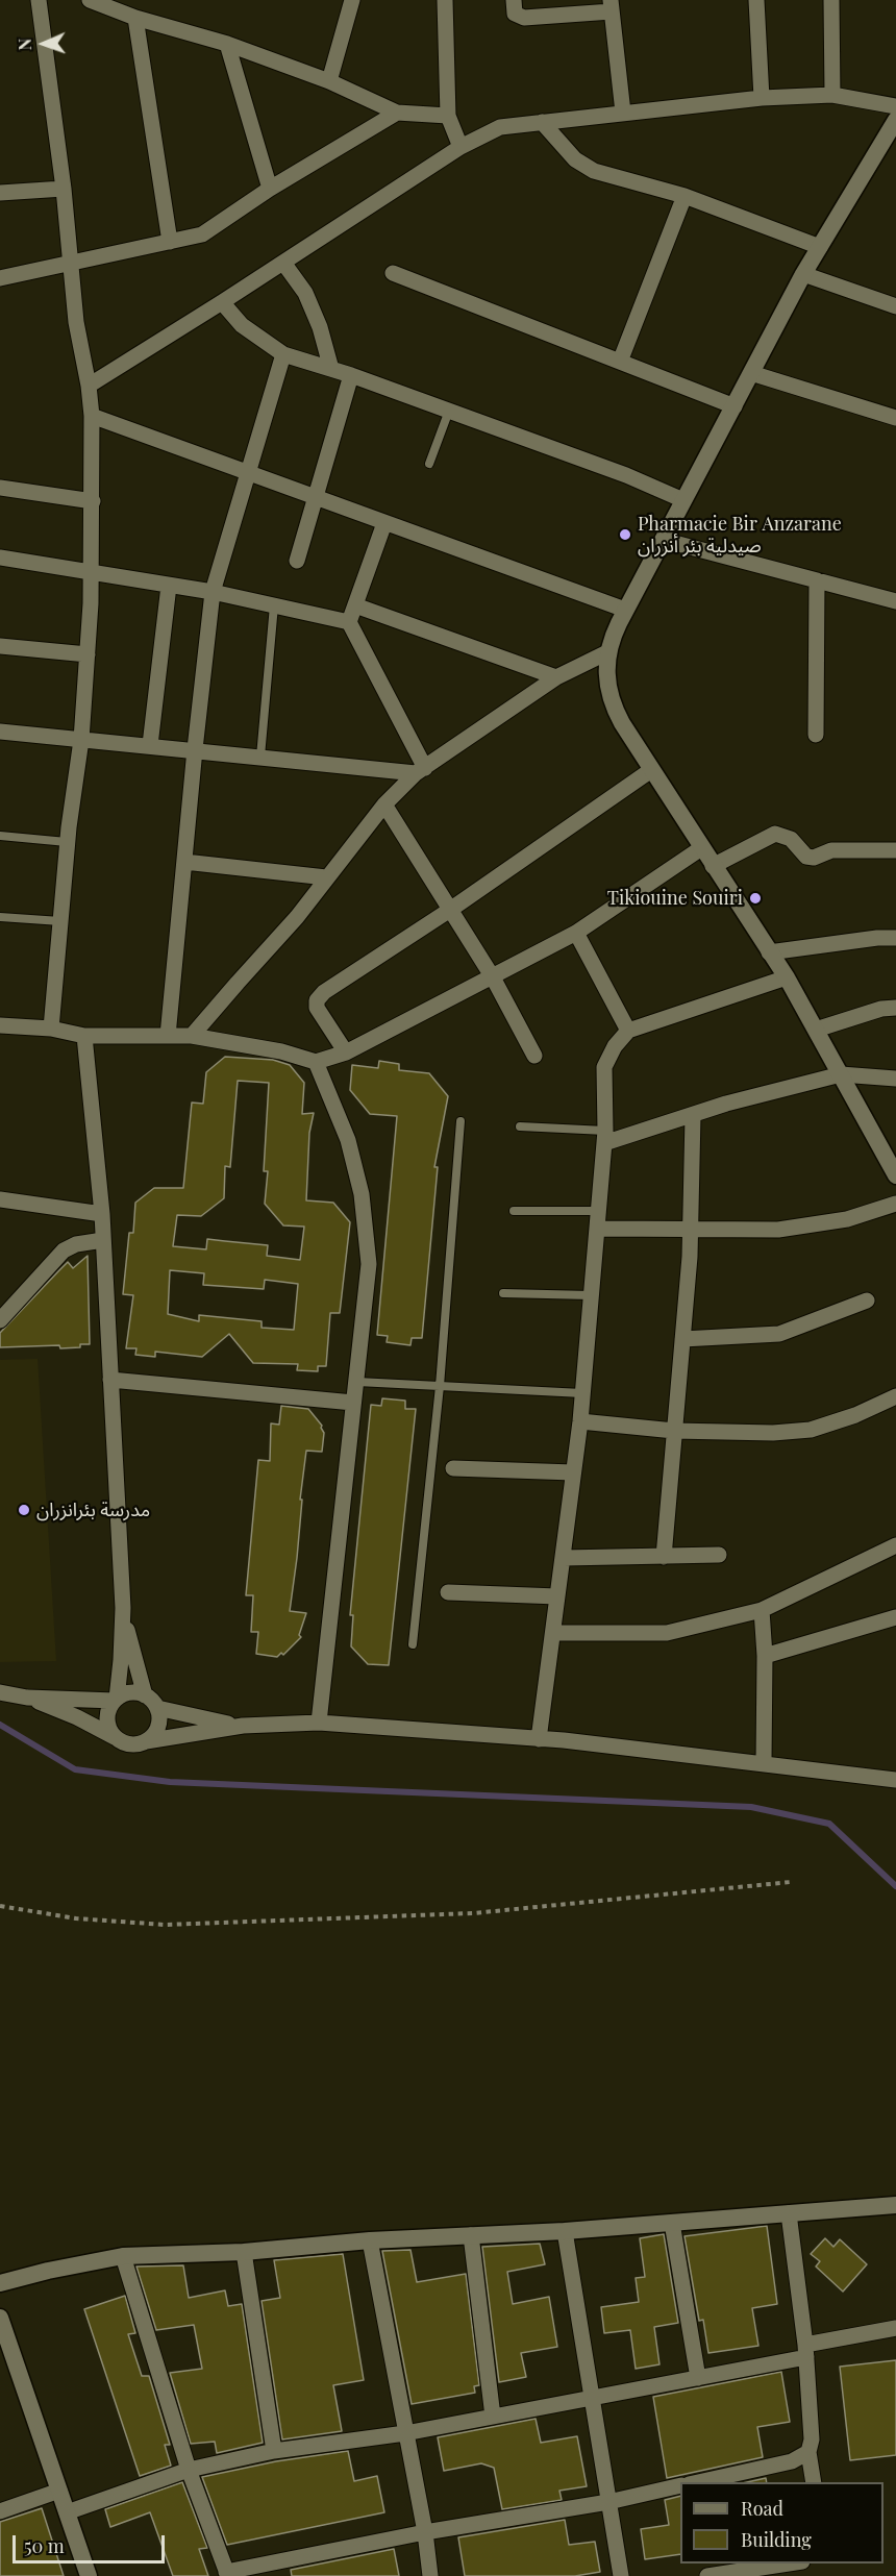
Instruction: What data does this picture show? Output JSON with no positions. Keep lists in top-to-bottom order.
{
  "places": ["Pharmacie Bir Anzarane صيدلية بئر أنزران", "Tikiouine Souiri", "مدرسة بئرانزران"],
  "legend": ["Road", "Building"],
  "scale_bar": "50 m",
  "north": "left"
}
